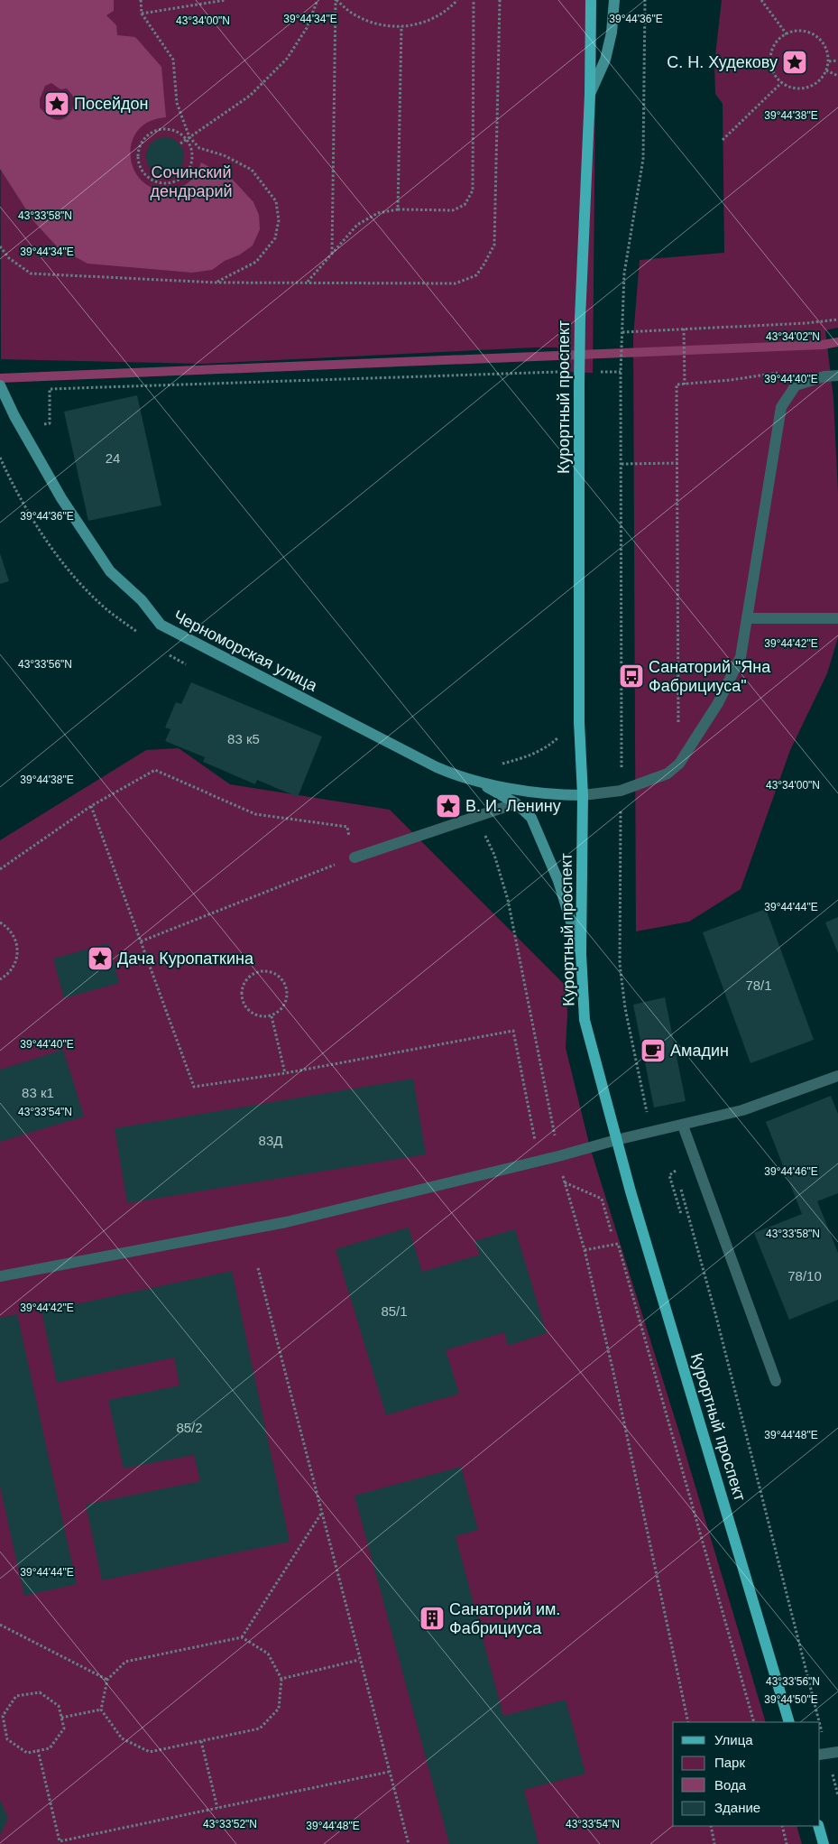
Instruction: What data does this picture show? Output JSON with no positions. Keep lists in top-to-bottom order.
{
  "streets": {
    "main road": ["Курортный проспект", "Черноморская улица"]
  },
  "crossings": [
    ["Курортный проспект", "Черноморская улица"]
  ],
  "parks": ["Сочинский дендрарий"],
  "places": {
    "place": [
      "С. Н. Худекову",
      "Посейдон",
      "В. И. Ленину",
      "Дача Куропаткина"
    ],
    "bus stop": ["Санаторий \"Яна Фабрициуса\""],
    "cafe": ["Амадин"],
    "building": ["Санаторий им. Фабрициуса"]
  },
  "house_numbers": [
    "24",
    "83 к5",
    "78/1",
    "83 к1",
    "83Д",
    "78/10",
    "85/1",
    "85/2"
  ],
  "legend": [
    "Улица",
    "Парк",
    "Вода",
    "Здание"
  ],
  "coordinates": [
    "39°44'34\"E",
    "39°44'36\"E",
    "43°34'00\"N",
    "39°44'38\"E",
    "43°33'58\"N",
    "43°34'02\"N",
    "39°44'40\"E",
    "39°44'42\"E",
    "43°33'56\"N",
    "39°44'44\"E",
    "43°33'54\"N",
    "39°44'46\"E",
    "39°44'48\"E",
    "39°44'50\"E",
    "43°33'52\"N"
  ]
}
